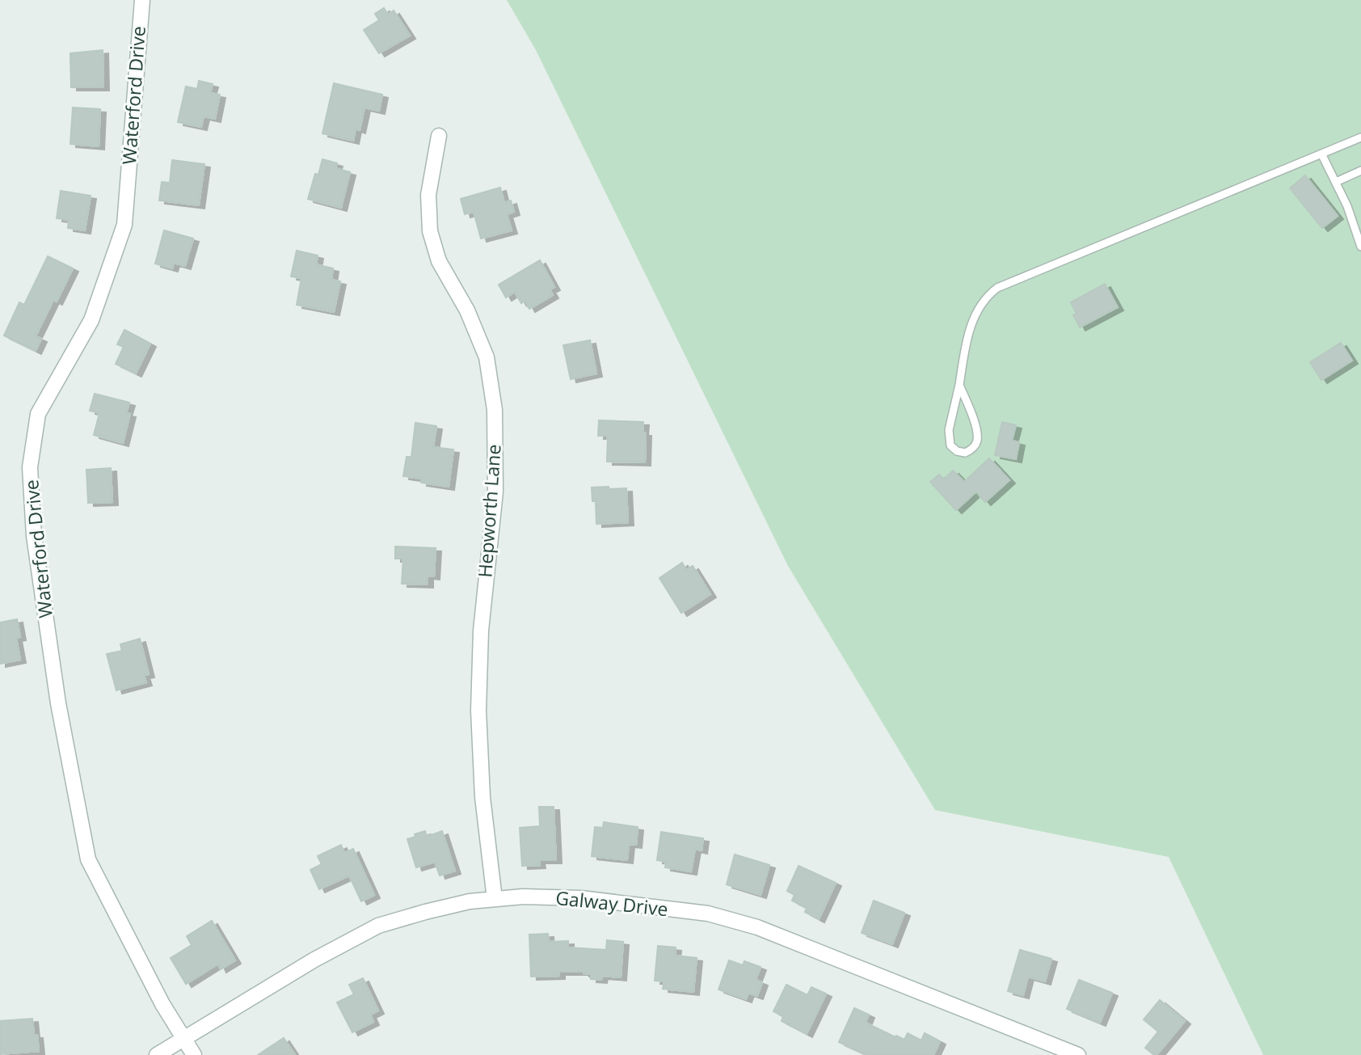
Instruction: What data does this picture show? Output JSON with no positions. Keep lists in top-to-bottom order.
{
  "streets": {
    "street": ["Waterford Drive", "Hepworth Lane", "Galway Drive"]
  },
  "crossings": [
    ["Waterford Drive", "Galway Drive"],
    ["Hepworth Lane", "Galway Drive"]
  ]
}
